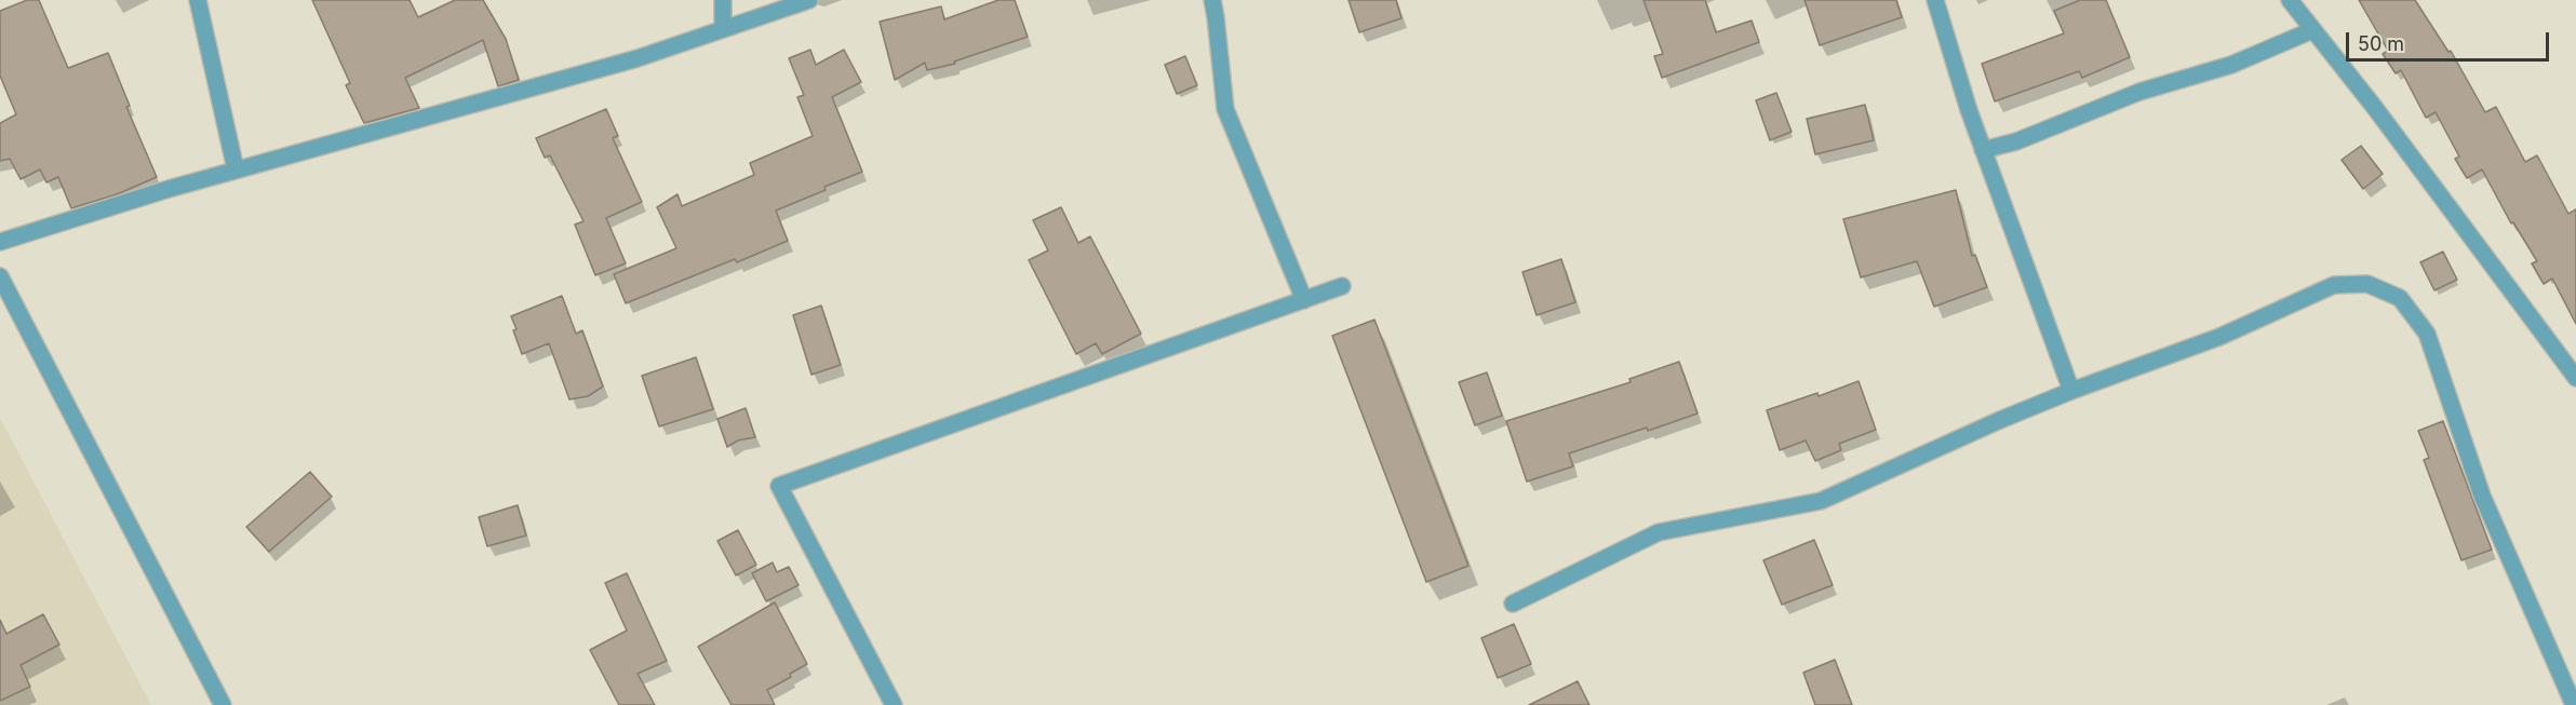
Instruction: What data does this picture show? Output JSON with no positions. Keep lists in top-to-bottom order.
{
  "scale_bar": "50 m"
}
